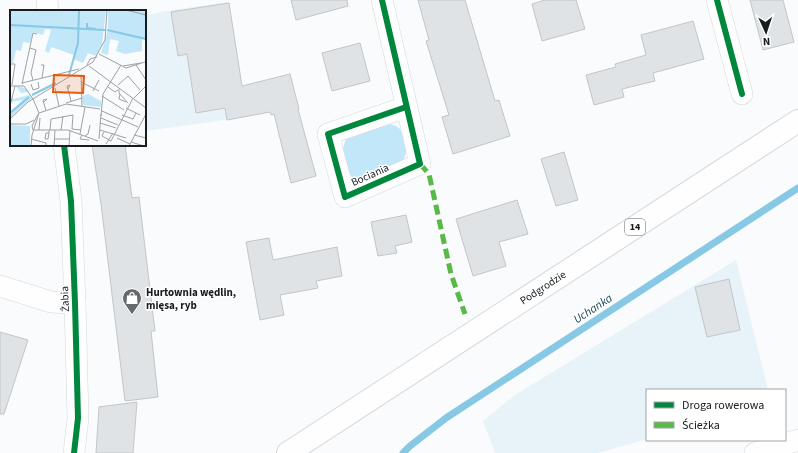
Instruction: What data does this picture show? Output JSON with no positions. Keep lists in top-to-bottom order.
{
  "streets": {
    "main road": ["14", "Podgrodzie"],
    "street": ["Bociania", "Żabia"]
  },
  "water": ["Uchanka"],
  "places": {
    "shop": ["Hurtownia wędlin, mięsa, ryb"]
  },
  "legend": ["Droga rowerowa", "Ścieżka"],
  "north": "bottom"
}
